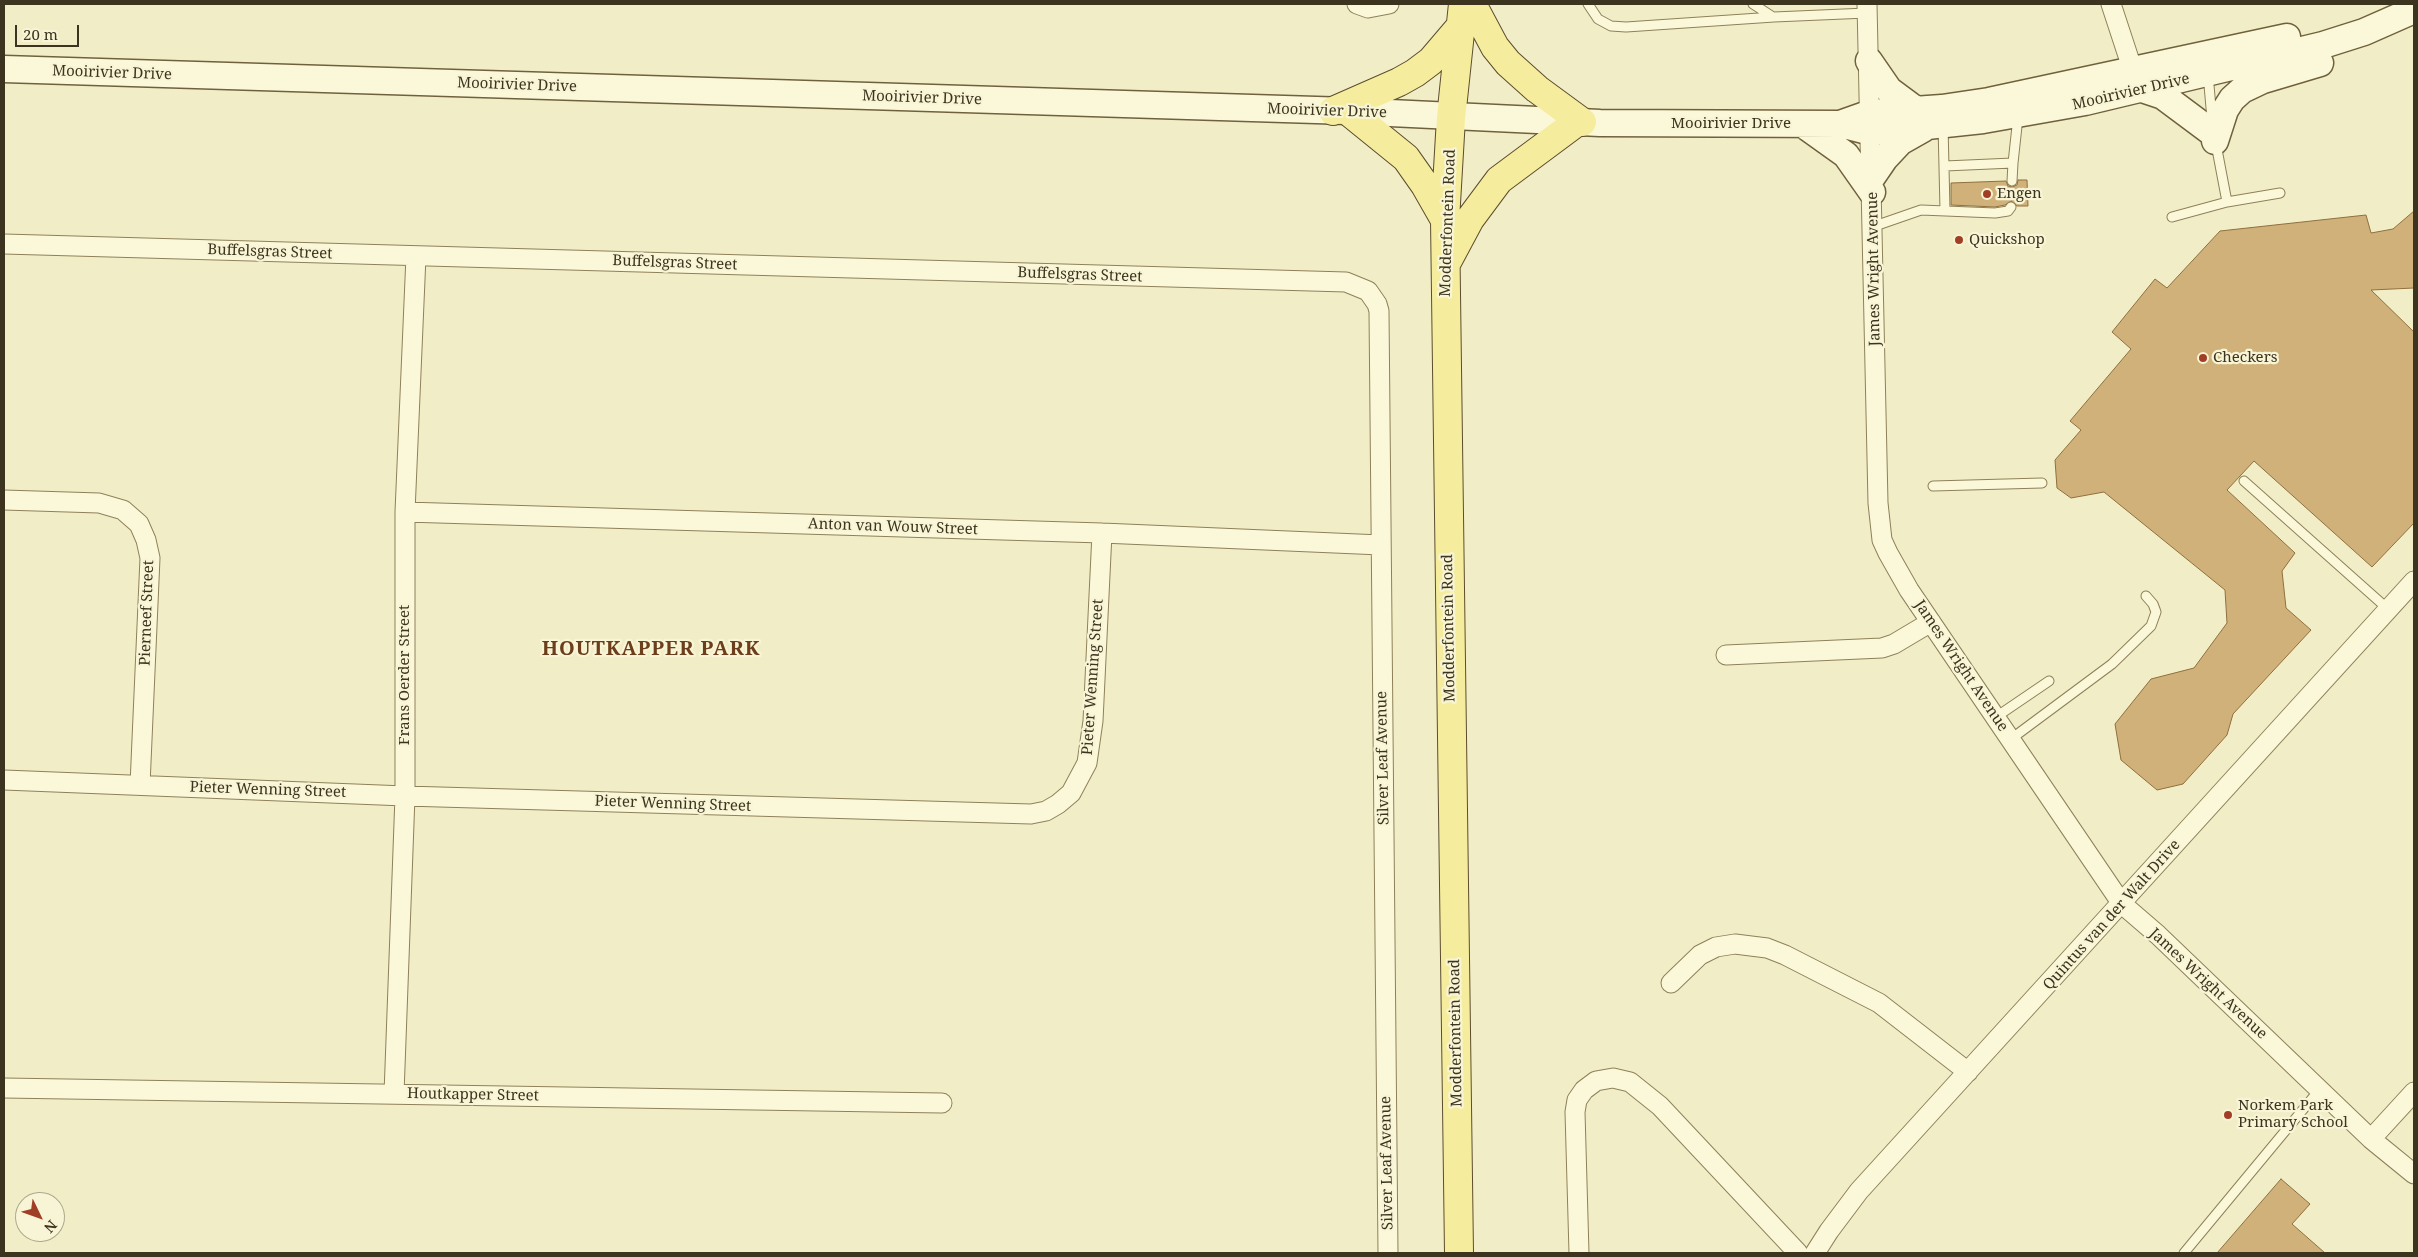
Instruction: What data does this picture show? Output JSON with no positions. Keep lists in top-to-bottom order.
{
  "streets": {
    "main road": ["Modderfontein Road"],
    "street": [
      "Mooirivier Drive",
      "Buffelsgras Street",
      "James Wright Avenue",
      "Anton van Wouw Street",
      "Pierneef Street",
      "Frans Oerder Street",
      "Pieter Wenning Street",
      "Silver Leaf Avenue",
      "Quintus van der Walt Drive",
      "Houtkapper Street"
    ]
  },
  "crossings": [
    ["Mooirivier Drive", "Modderfontein Road"],
    ["Mooirivier Drive", "James Wright Avenue"],
    ["Buffelsgras Street", "Frans Oerder Street"],
    ["Buffelsgras Street", "Silver Leaf Avenue"],
    ["James Wright Avenue", "Quintus van der Walt Drive"],
    ["Anton van Wouw Street", "Frans Oerder Street"],
    ["Anton van Wouw Street", "Pieter Wenning Street"],
    ["Anton van Wouw Street", "Silver Leaf Avenue"],
    ["Pierneef Street", "Pieter Wenning Street"],
    ["Frans Oerder Street", "Pieter Wenning Street"],
    ["Frans Oerder Street", "Houtkapper Street"]
  ],
  "districts": ["HOUTKAPPER PARK"],
  "places": [
    "Engen",
    "Quickshop",
    "Checkers",
    "Norkem Park Primary School"
  ],
  "scale_bar": "20 m",
  "north": "bottom right"
}
